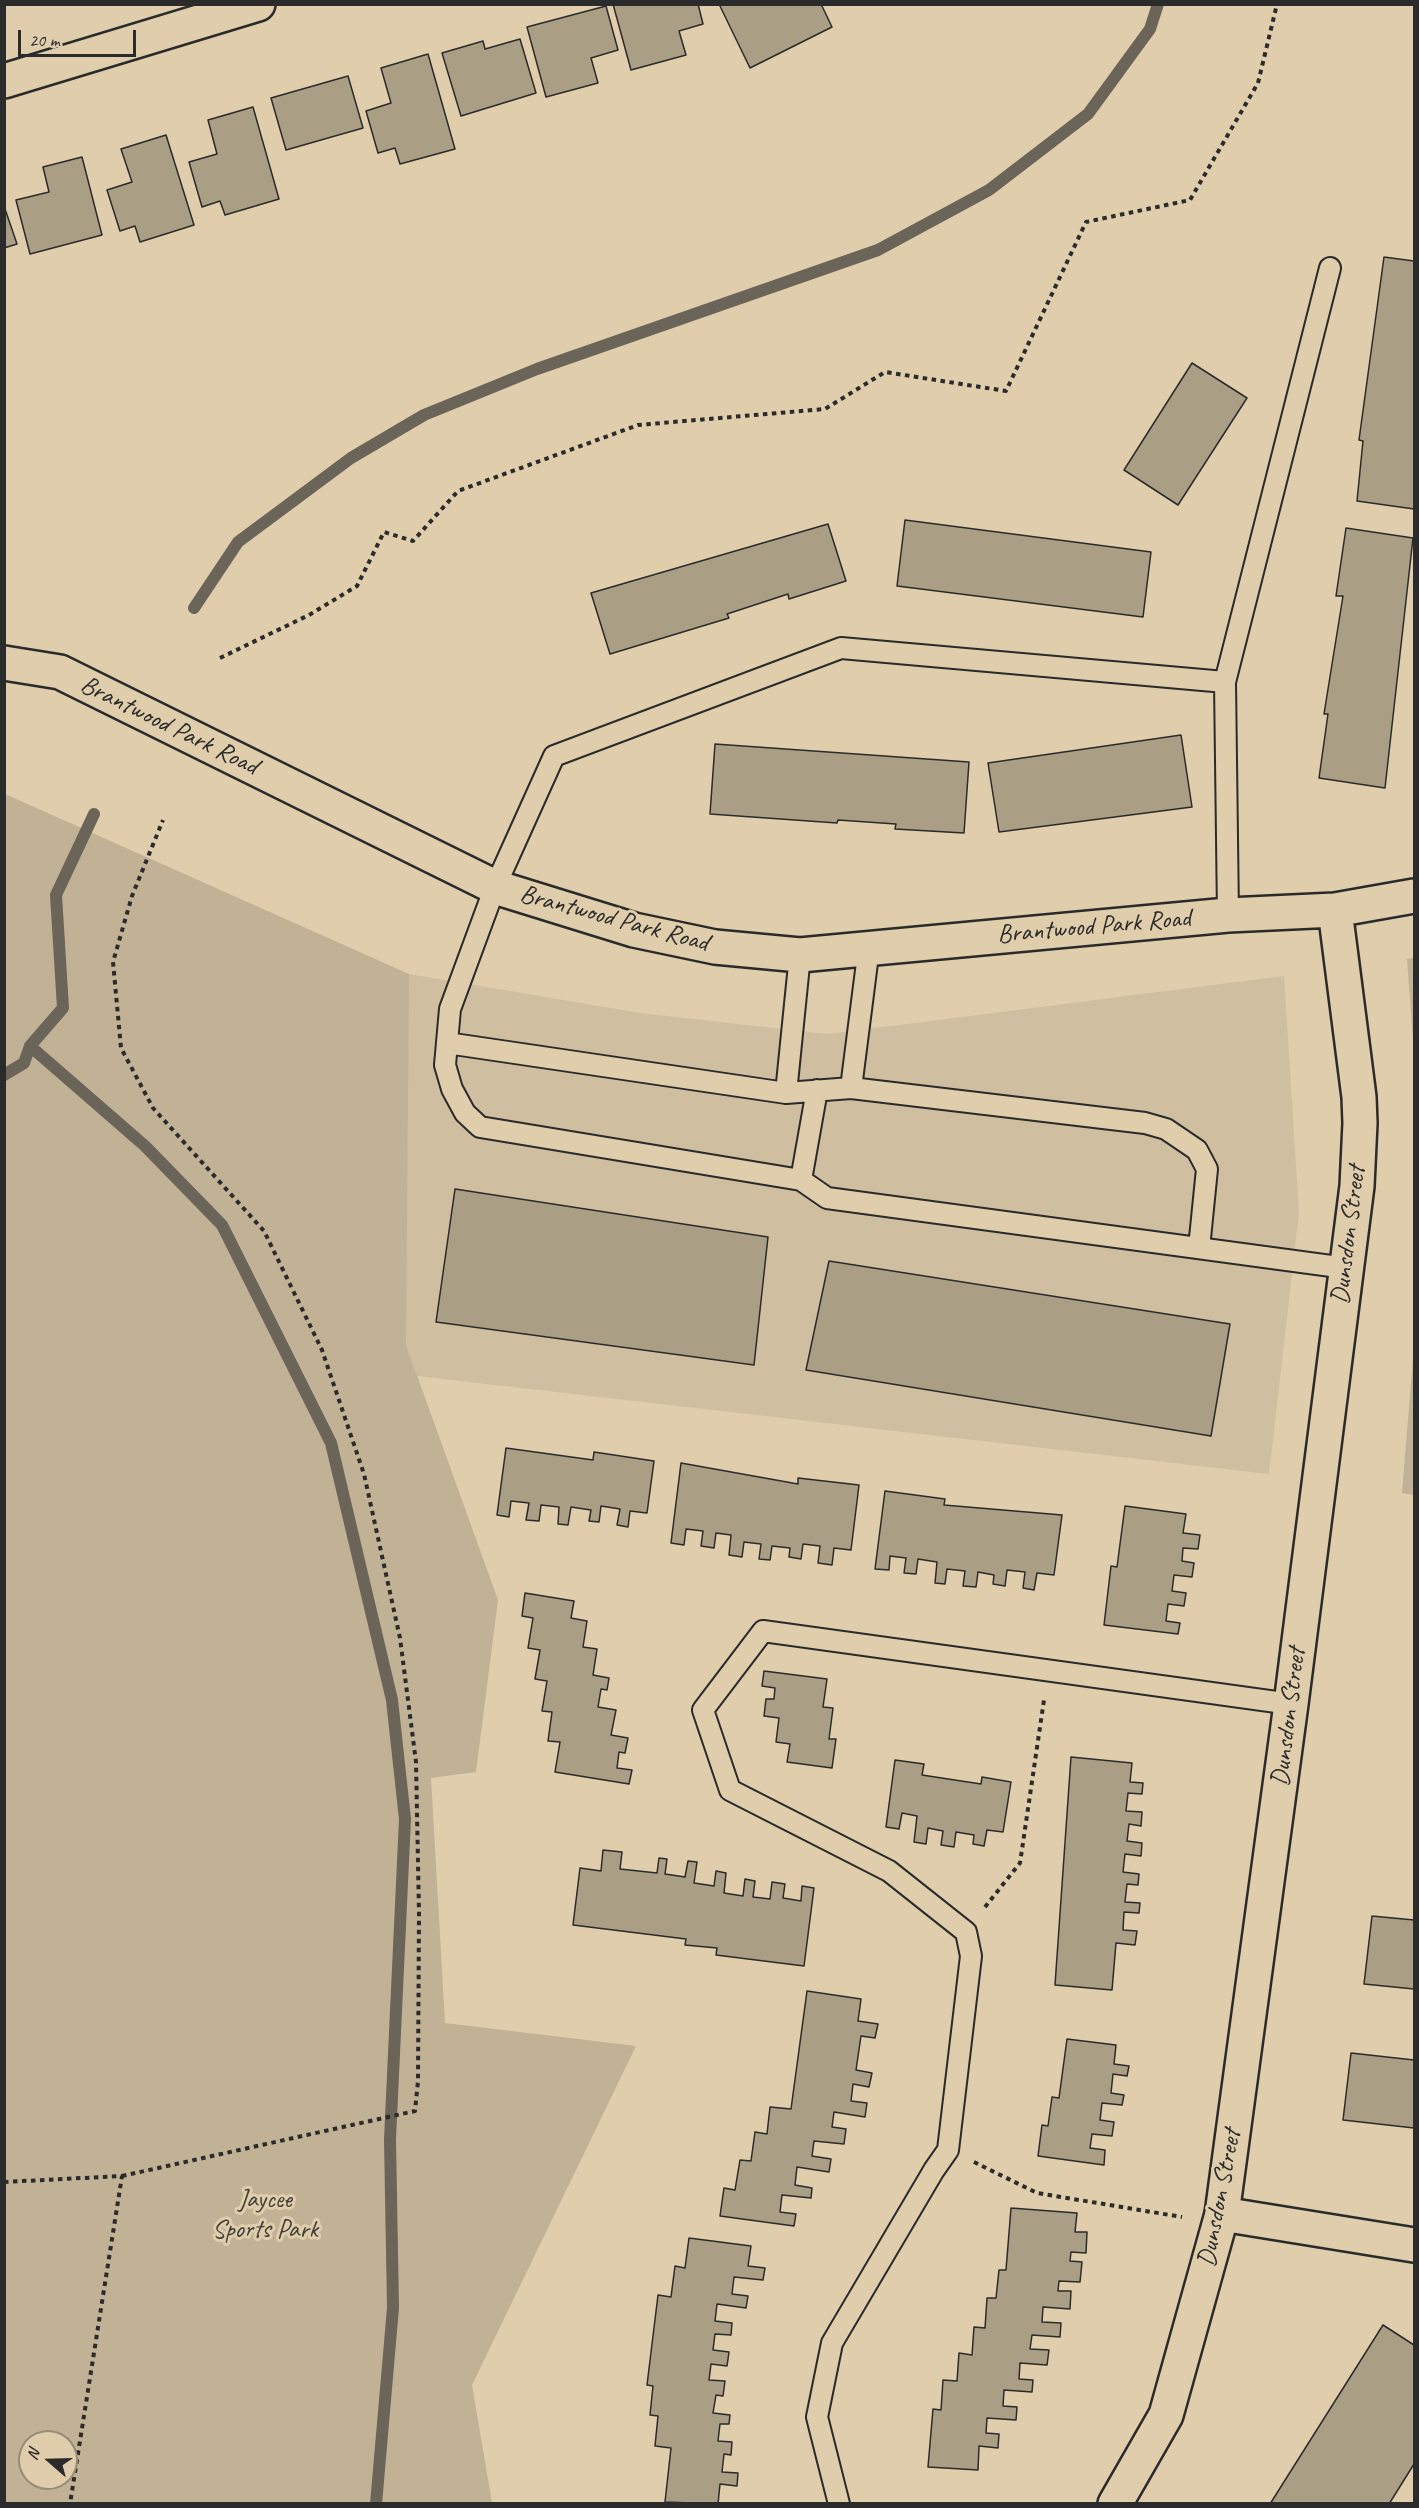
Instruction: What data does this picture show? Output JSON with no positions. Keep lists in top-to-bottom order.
{
  "streets": {
    "street": ["Brantwood Park Road", "Dunsdon Street"]
  },
  "crossings": [
    ["Brantwood Park Road", "Dunsdon Street"]
  ],
  "parks": ["Jaycee Sports Park"],
  "scale_bar": "20 m",
  "north": "left"
}
